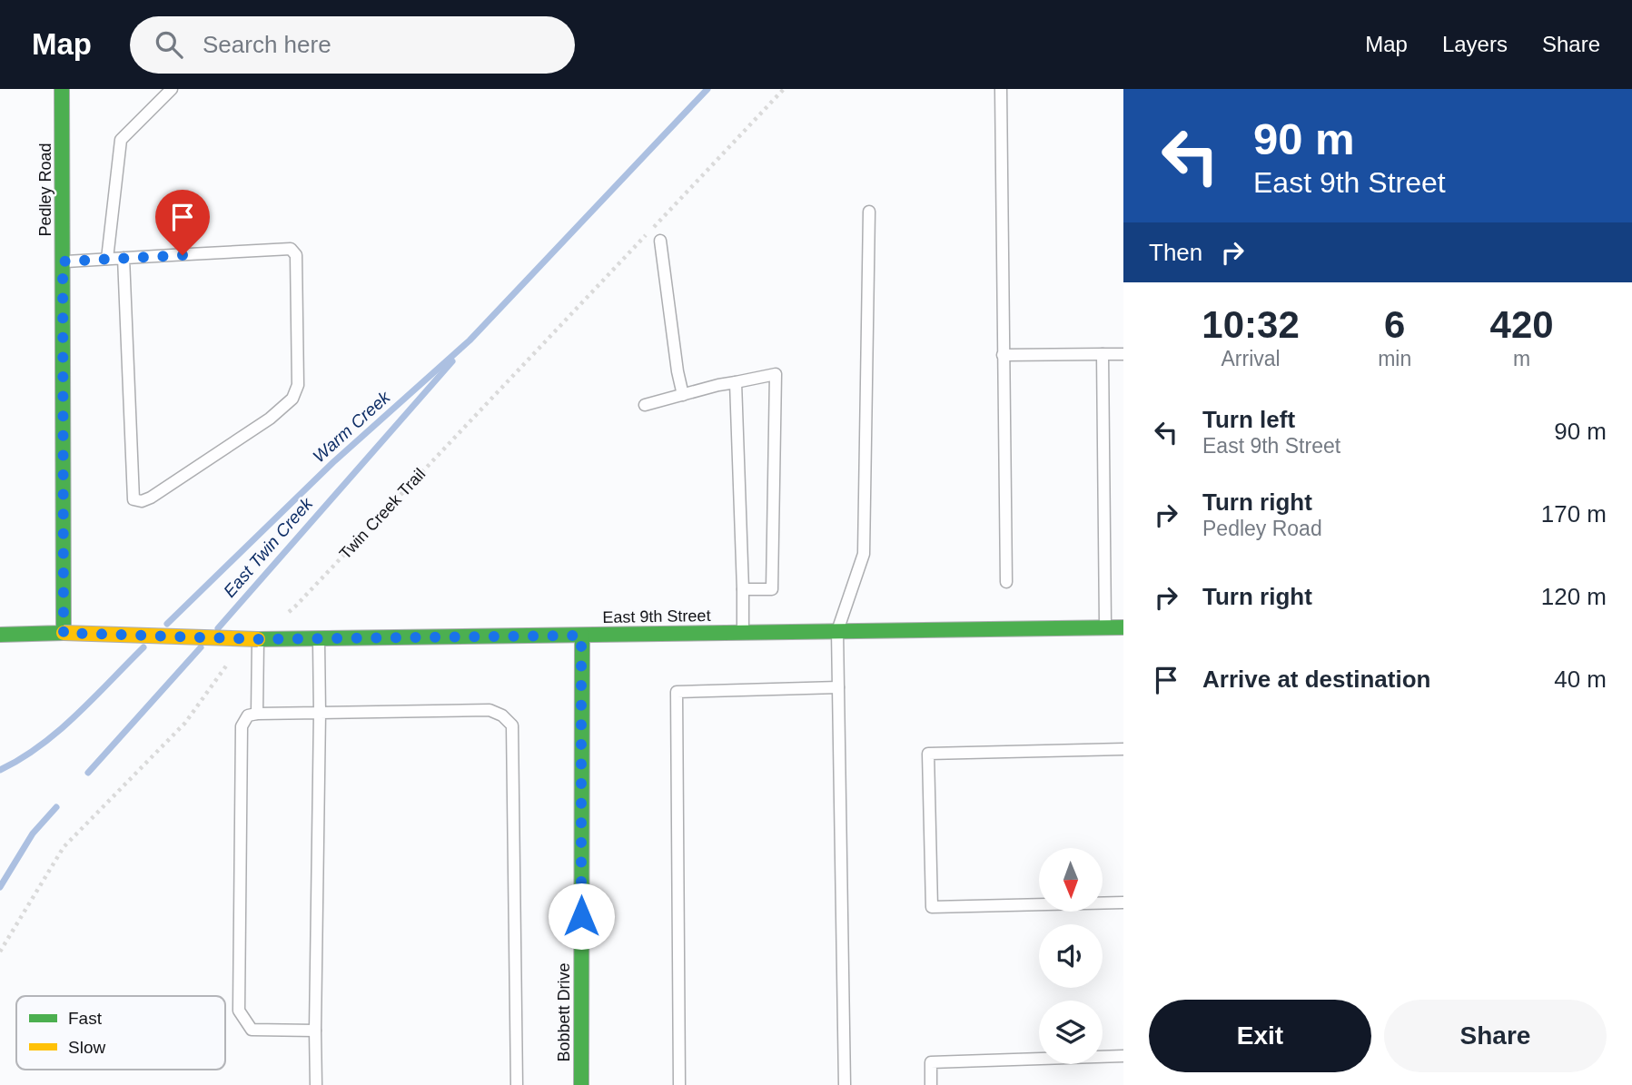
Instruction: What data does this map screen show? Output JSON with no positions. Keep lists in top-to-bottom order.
{
  "streets": {
    "street": ["Pedley Road", "East 9th Street", "Bobbett Drive"],
    "path": ["Twin Creek Trail"]
  },
  "crossings": [
    ["Pedley Road", "East 9th Street"],
    ["East 9th Street", "Bobbett Drive"]
  ],
  "water": ["Warm Creek", "East Twin Creek"],
  "legend": ["Fast", "Slow"],
  "north": "bottom",
  "page": {
    "header": "Map",
    "search": "Search here",
    "nav": ["Map", "Layers", "Share"],
    "turn": ["90 m", "East 9th Street"],
    "then": "Then",
    "eta": [
      "10:32",
      "Arrival",
      "6",
      "min",
      "420",
      "m"
    ],
    "list": [
      {
        "name": "Turn left",
        "note": "East 9th Street",
        "value": "90 m"
      },
      {
        "name": "Turn right",
        "note": "Pedley Road",
        "value": "170 m"
      },
      {
        "name": "Turn right",
        "value": "120 m"
      },
      {
        "name": "Arrive at destination",
        "value": "40 m"
      }
    ],
    "buttons": ["Exit", "Share"]
  }
}
